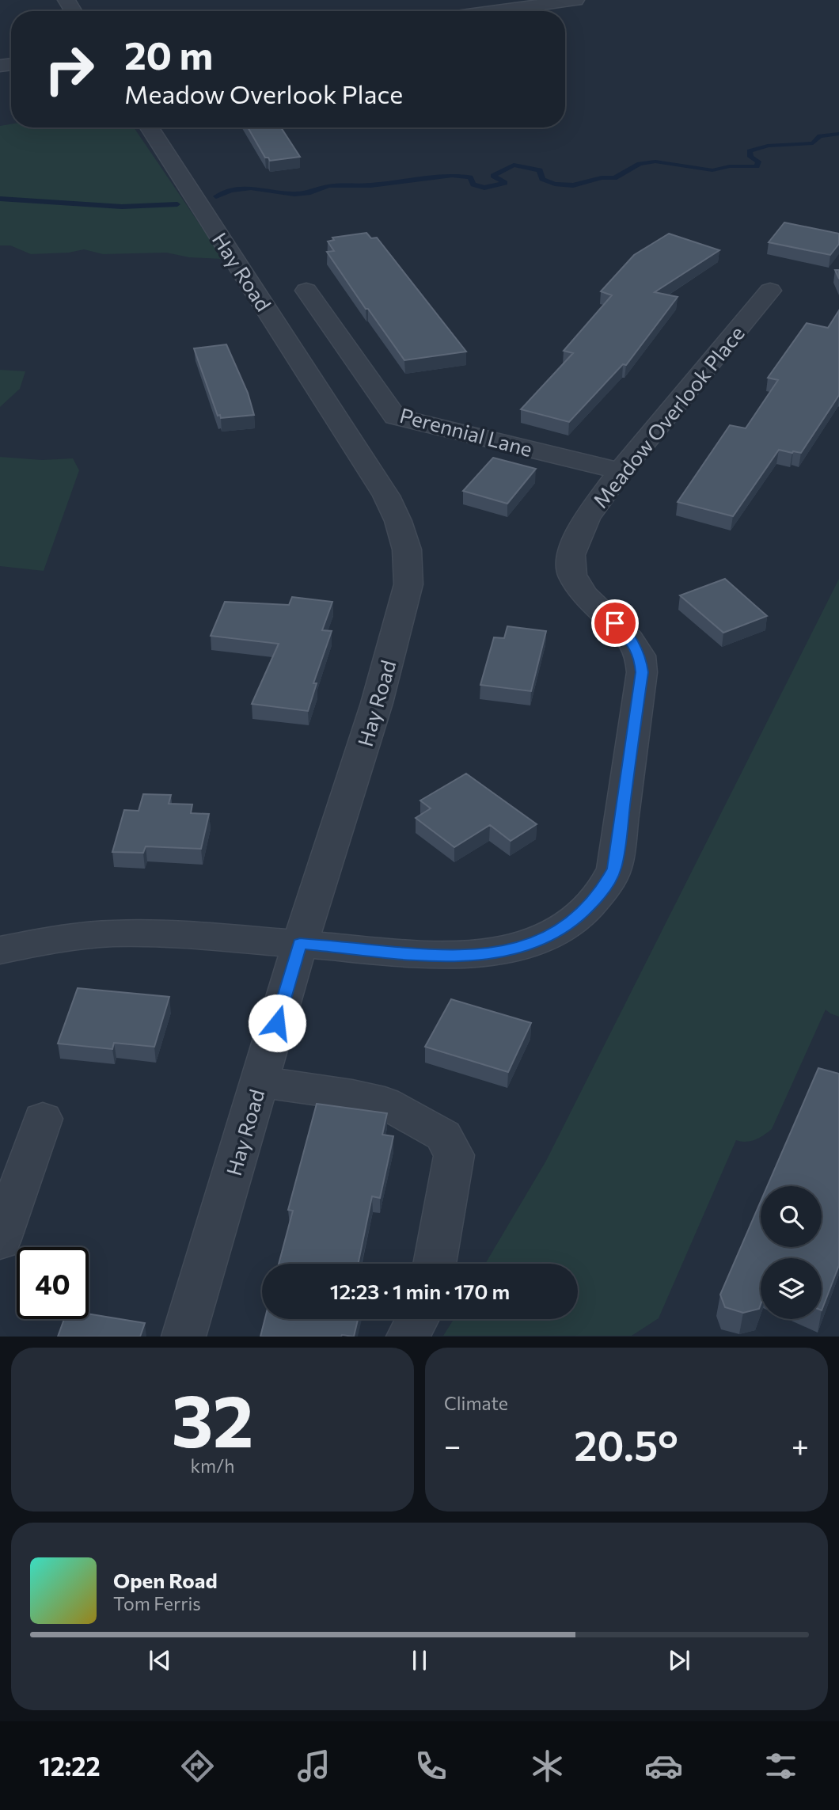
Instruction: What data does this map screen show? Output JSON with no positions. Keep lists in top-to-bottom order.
{
  "streets": {
    "street": ["Hay Road", "Meadow Overlook Place", "Perennial Lane"]
  },
  "crossings": [
    ["Hay Road", "Meadow Overlook Place"],
    ["Meadow Overlook Place", "Perennial Lane"]
  ],
  "page": {
    "turn": ["20 m", "Meadow Overlook Place"],
    "limit": "40",
    "trip": "12:23 · 1 min · 170 m",
    "tile": [
      ["32", "km/h"],
      "Climate"
    ],
    "heat": ["−", "20.5°", "+"],
    "song": ["Open Road", "Tom Ferris"],
    "tabs": "12:22"
  }
}
